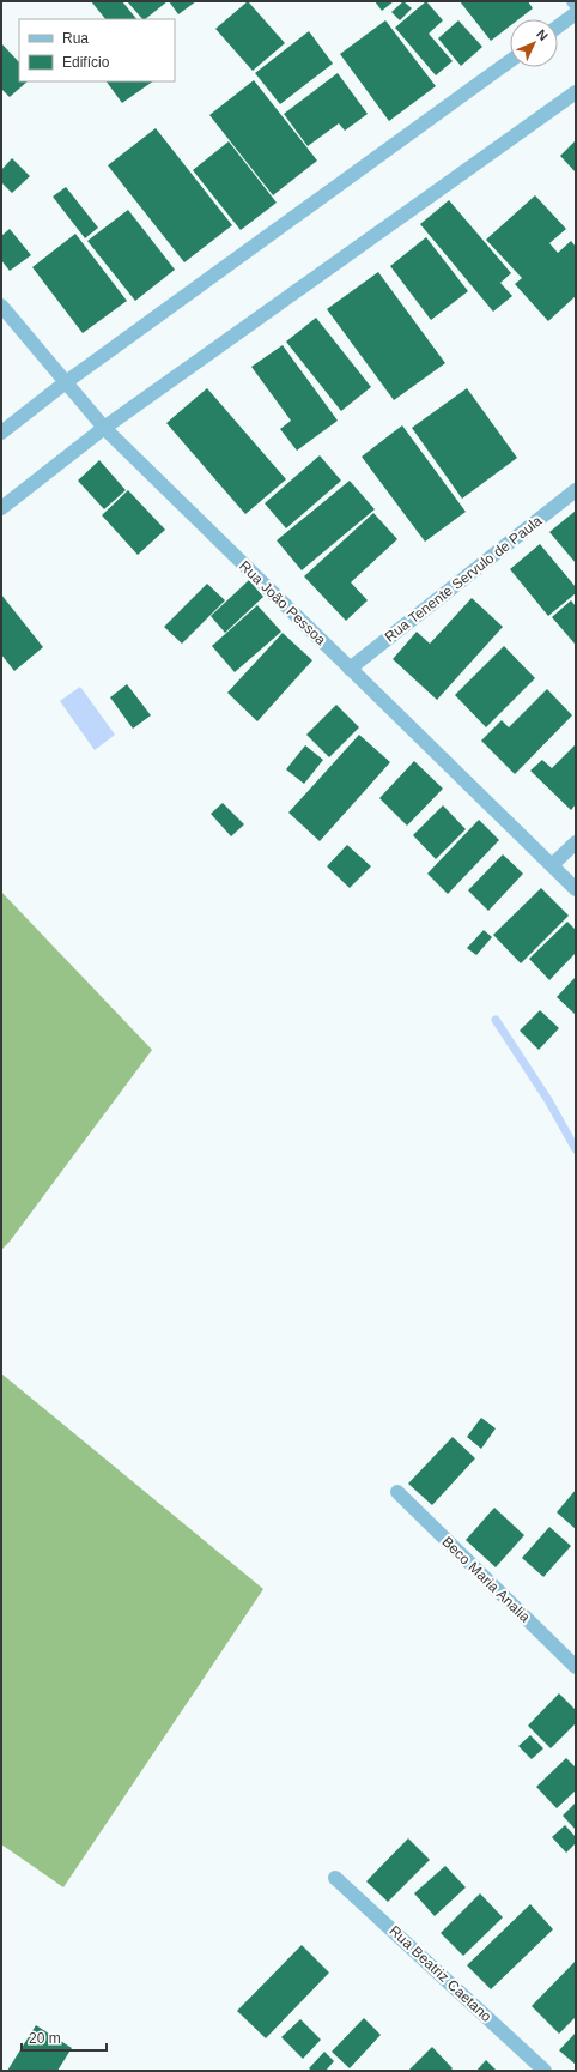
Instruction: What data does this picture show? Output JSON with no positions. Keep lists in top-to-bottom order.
{
  "streets": {
    "street": [
      "Rua Tenente Servulo de Paula",
      "Rua João Pessoa",
      "Beco Maria Analia",
      "Rua Beatriz Caetano"
    ]
  },
  "crossings": [
    ["Rua Tenente Servulo de Paula", "Rua João Pessoa"]
  ],
  "legend": ["Rua", "Edifício"],
  "scale_bar": "20 m",
  "north": "top right"
}
